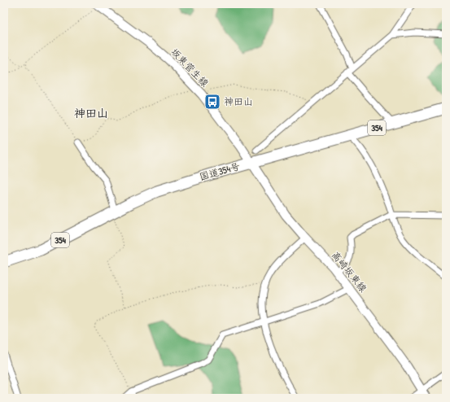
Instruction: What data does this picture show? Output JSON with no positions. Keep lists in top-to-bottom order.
{
  "streets": {
    "highway": ["354", "国道354号"],
    "main road": ["坂東菅生線", "高崎坂東線"]
  },
  "crossings": [
    ["坂東菅生線", "国道354号"],
    ["坂東菅生線", "高崎坂東線"],
    ["国道354号", "高崎坂東線"]
  ],
  "districts": ["神田山"],
  "places": {
    "bus stop": ["神田山"]
  }
}
